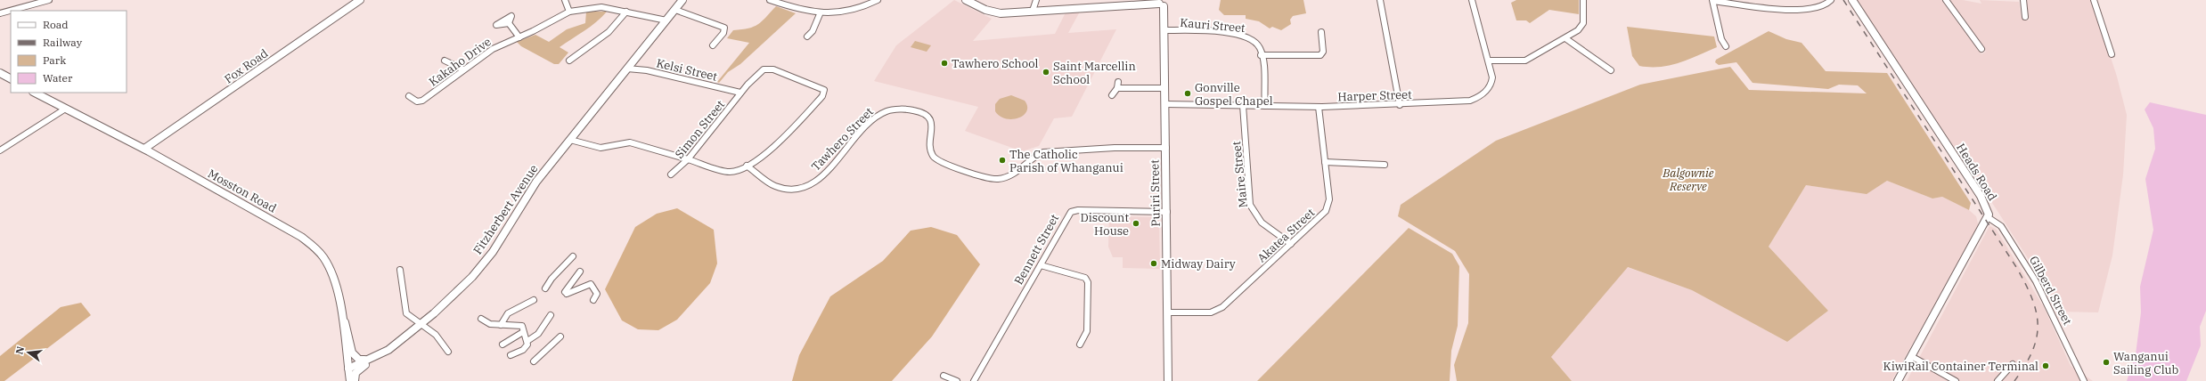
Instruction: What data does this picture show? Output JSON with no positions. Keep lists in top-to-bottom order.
{
  "streets": {
    "street": [
      "Kauri Street",
      "Kakaho Drive",
      "Fox Road",
      "Kelsi Street",
      "Harper Street",
      "Simon Street",
      "Tawhero Street",
      "Heads Road",
      "Maire Street",
      "Mosston Road",
      "Puriri Street",
      "Fitzherbert Avenue",
      "Akatea Street",
      "Bennett Street",
      "Gilberd Street"
    ]
  },
  "crossings": [
    ["Kauri Street", "Harper Street"],
    ["Kauri Street", "Puriri Street"],
    ["Kakaho Drive", "Fitzherbert Avenue"],
    ["Fox Road", "Mosston Road"],
    ["Kelsi Street", "Simon Street"],
    ["Kelsi Street", "Fitzherbert Avenue"],
    ["Harper Street", "Maire Street"],
    ["Harper Street", "Puriri Street"],
    ["Harper Street", "Akatea Street"],
    ["Simon Street", "Tawhero Street"],
    ["Tawhero Street", "Puriri Street"],
    ["Heads Road", "Gilberd Street"],
    ["Maire Street", "Akatea Street"],
    ["Mosston Road", "Fitzherbert Avenue"],
    ["Puriri Street", "Akatea Street"],
    ["Puriri Street", "Bennett Street"]
  ],
  "parks": ["Balgownie Reserve"],
  "places": [
    "Tawhero School",
    "Saint Marcellin School",
    "Gonville Gospel Chapel",
    "The Catholic Parish of Whanganui",
    "Discount House",
    "Midway Dairy",
    "Wanganui Sailing Club",
    "KiwiRail Container Terminal"
  ],
  "legend": [
    "Road",
    "Railway",
    "Park",
    "Water"
  ],
  "north": "left"
}
